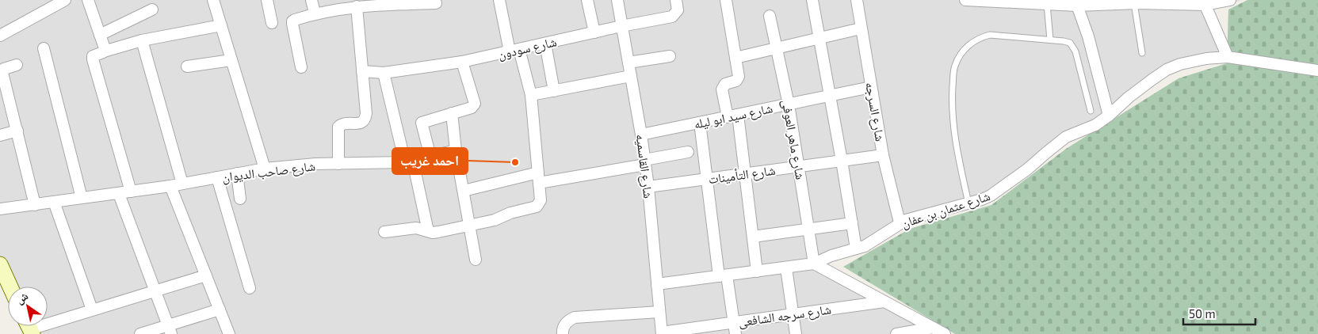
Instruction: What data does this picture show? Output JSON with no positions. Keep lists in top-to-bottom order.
{
  "streets": {
    "street": [
      "شارع سودون",
      "شارع السرجه",
      "شارع سيد ابو ليله",
      "شارع ماهر العوفى",
      "شارع القاسميه",
      "شارع صاحب الديوان",
      "شارع التأمينات",
      "شارع عثمان بن عفان",
      "شارع سرجه الشافعى"
    ]
  },
  "crossings": [
    ["شارع سودون", "شارع القاسميه"],
    ["شارع السرجه", "شارع سيد ابو ليله"],
    ["شارع السرجه", "شارع التأمينات"],
    ["شارع السرجه", "شارع عثمان بن عفان"],
    ["شارع سيد ابو ليله", "شارع ماهر العوفى"],
    ["شارع سيد ابو ليله", "شارع القاسميه"],
    ["شارع ماهر العوفى", "شارع التأمينات"],
    ["شارع ماهر العوفى", "شارع عثمان بن عفان"],
    ["شارع القاسميه", "شارع التأمينات"],
    ["شارع القاسميه", "شارع عثمان بن عفان"],
    ["شارع القاسميه", "شارع سرجه الشافعى"]
  ],
  "places": ["احمد غريب"],
  "scale_bar": "50 m",
  "north": "top left"
}
